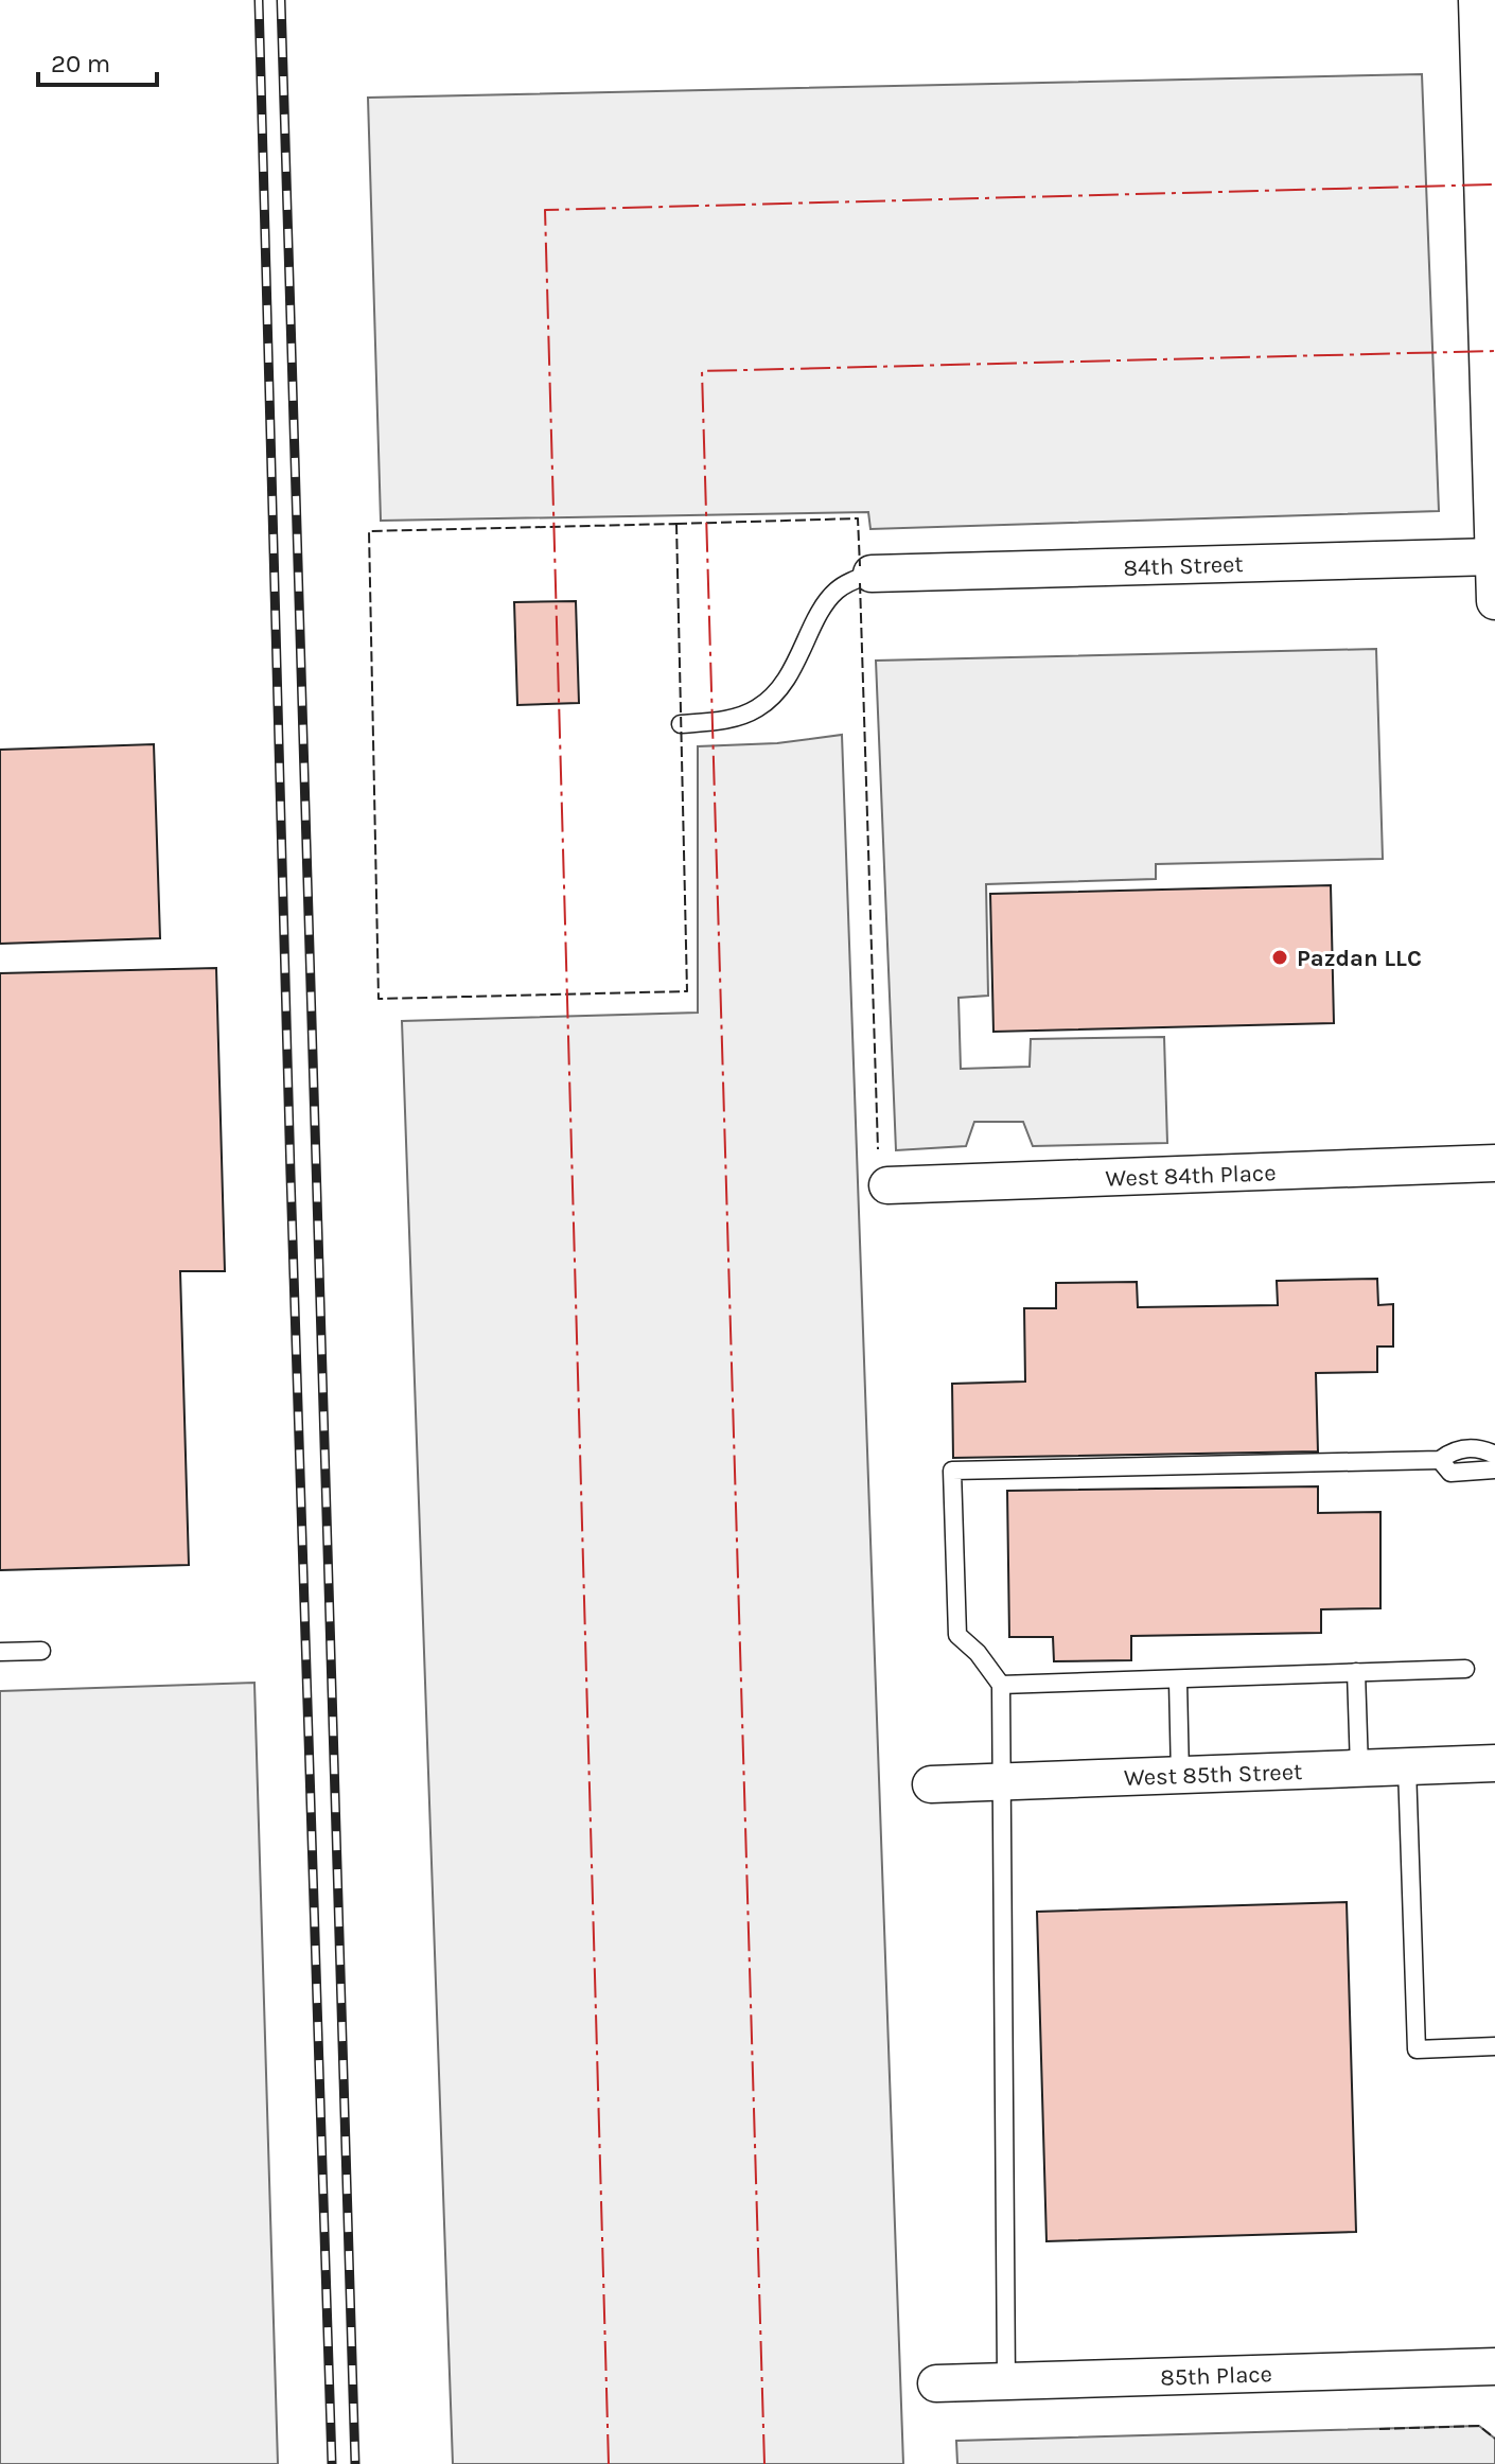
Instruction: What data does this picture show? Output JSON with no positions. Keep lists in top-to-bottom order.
{
  "streets": {
    "street": [
      "84th Street",
      "West 84th Place",
      "West 85th Street",
      "85th Place"
    ]
  },
  "places": ["Pazdan LLC"],
  "scale_bar": "20 m"
}
